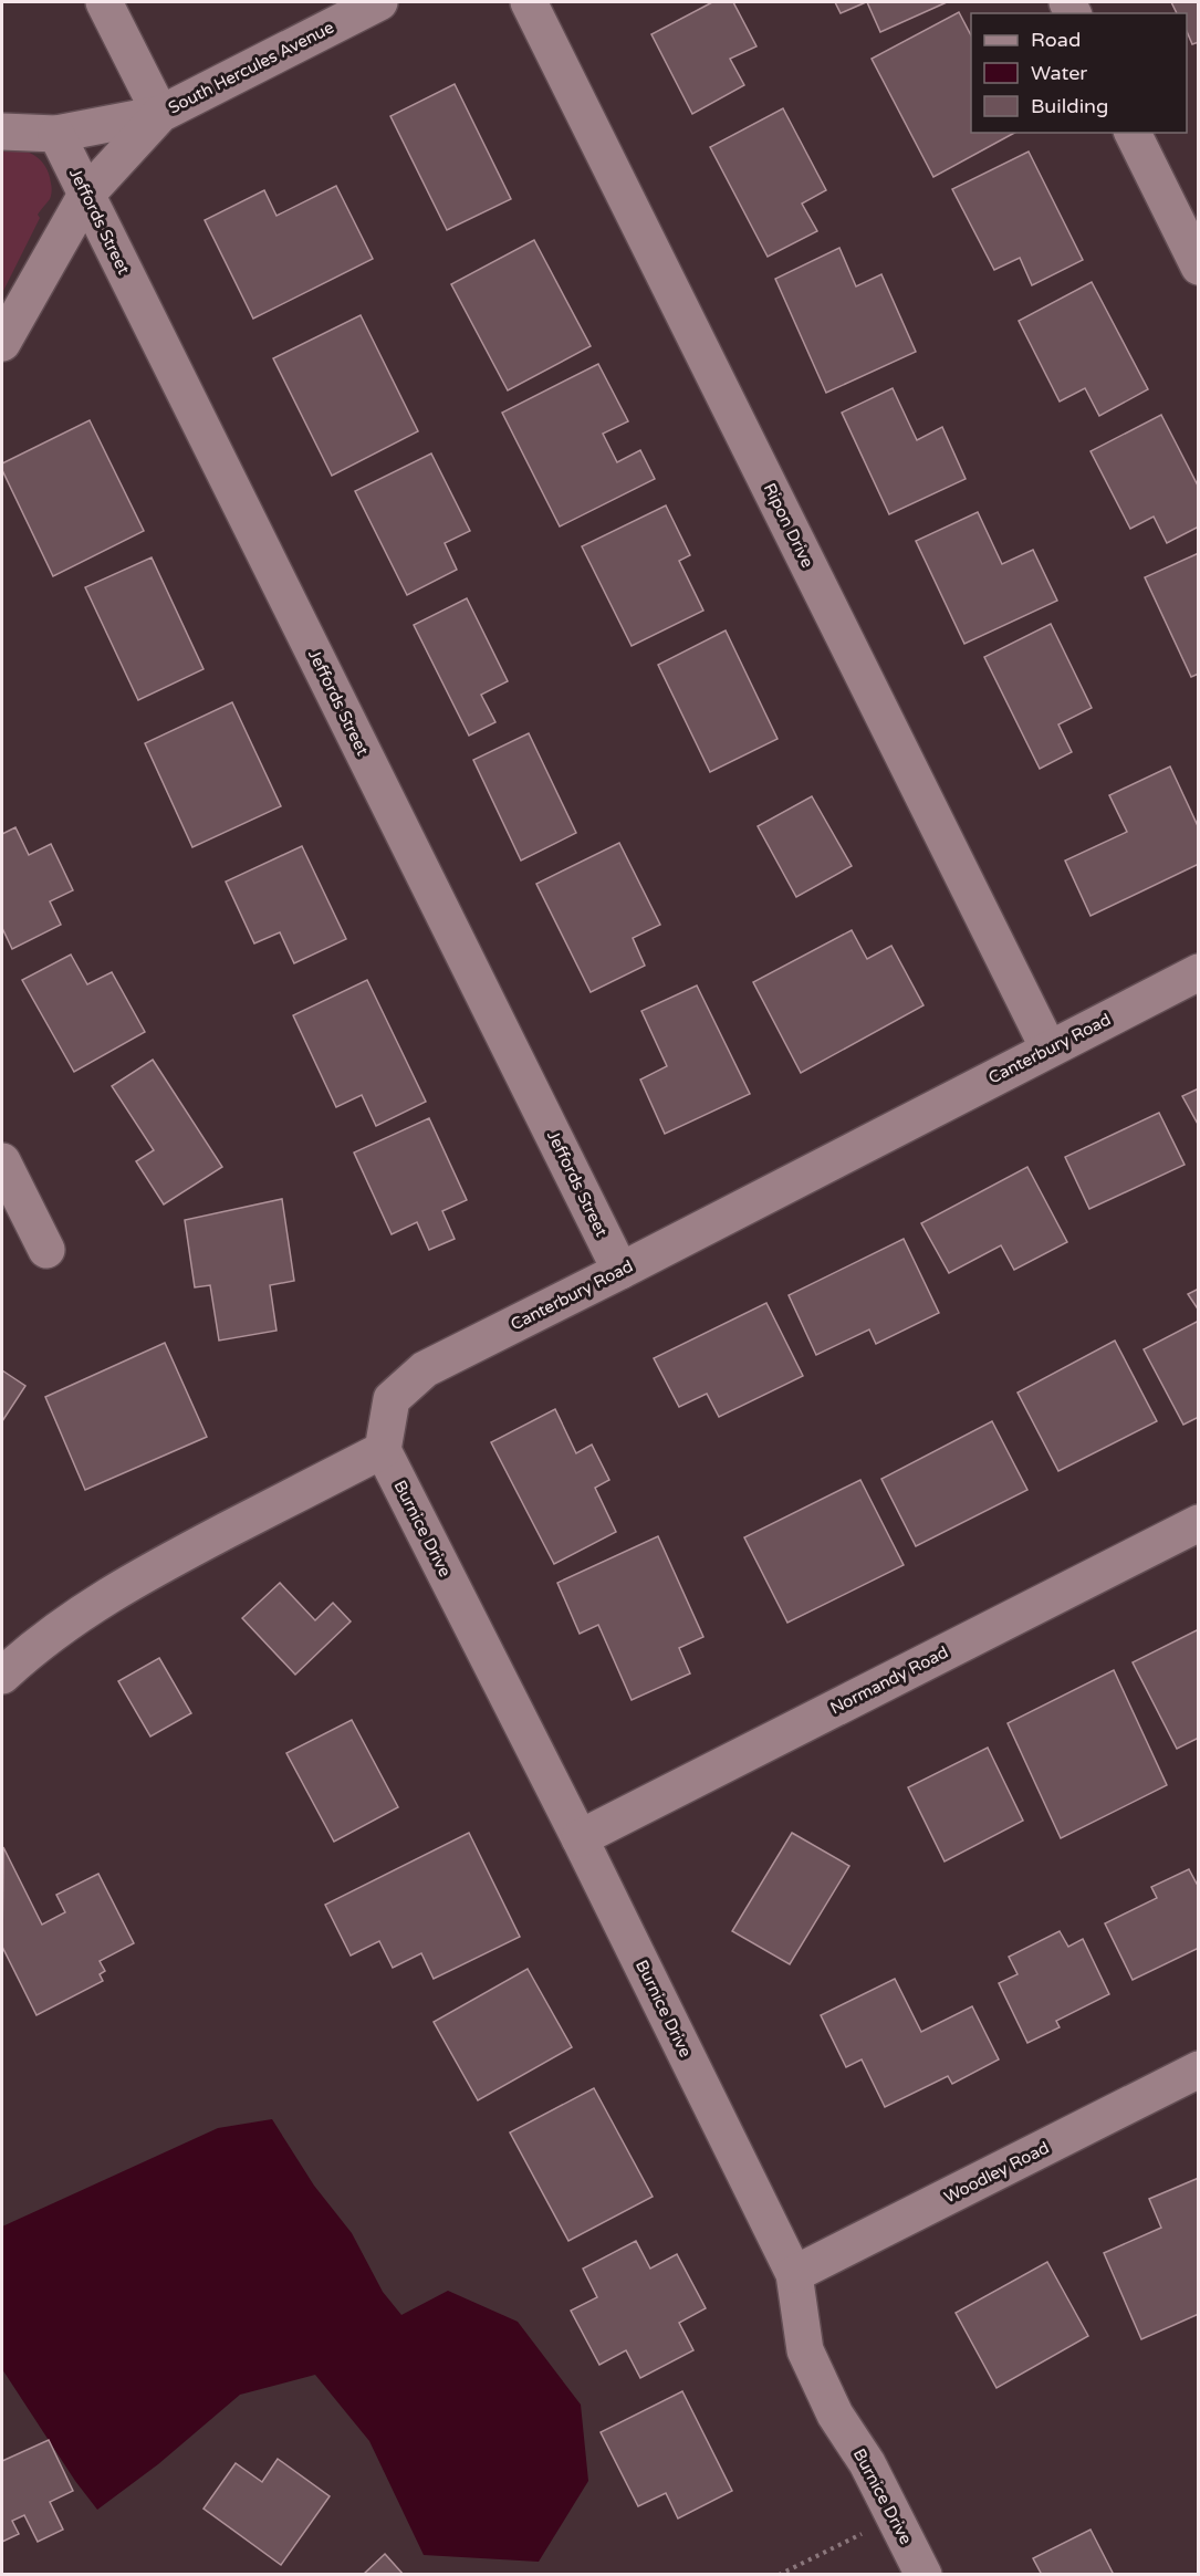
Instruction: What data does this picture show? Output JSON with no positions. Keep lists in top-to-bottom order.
{
  "streets": {
    "street": [
      "South Hercules Avenue",
      "Jeffords Street",
      "Ripon Drive",
      "Canterbury Road",
      "Burnice Drive",
      "Normandy Road",
      "Woodley Road"
    ]
  },
  "crossings": [
    ["South Hercules Avenue", "Jeffords Street"],
    ["Jeffords Street", "Canterbury Road"],
    ["Ripon Drive", "Canterbury Road"],
    ["Canterbury Road", "Burnice Drive"],
    ["Burnice Drive", "Normandy Road"],
    ["Burnice Drive", "Woodley Road"]
  ],
  "legend": ["Road", "Water", "Building"]
}
